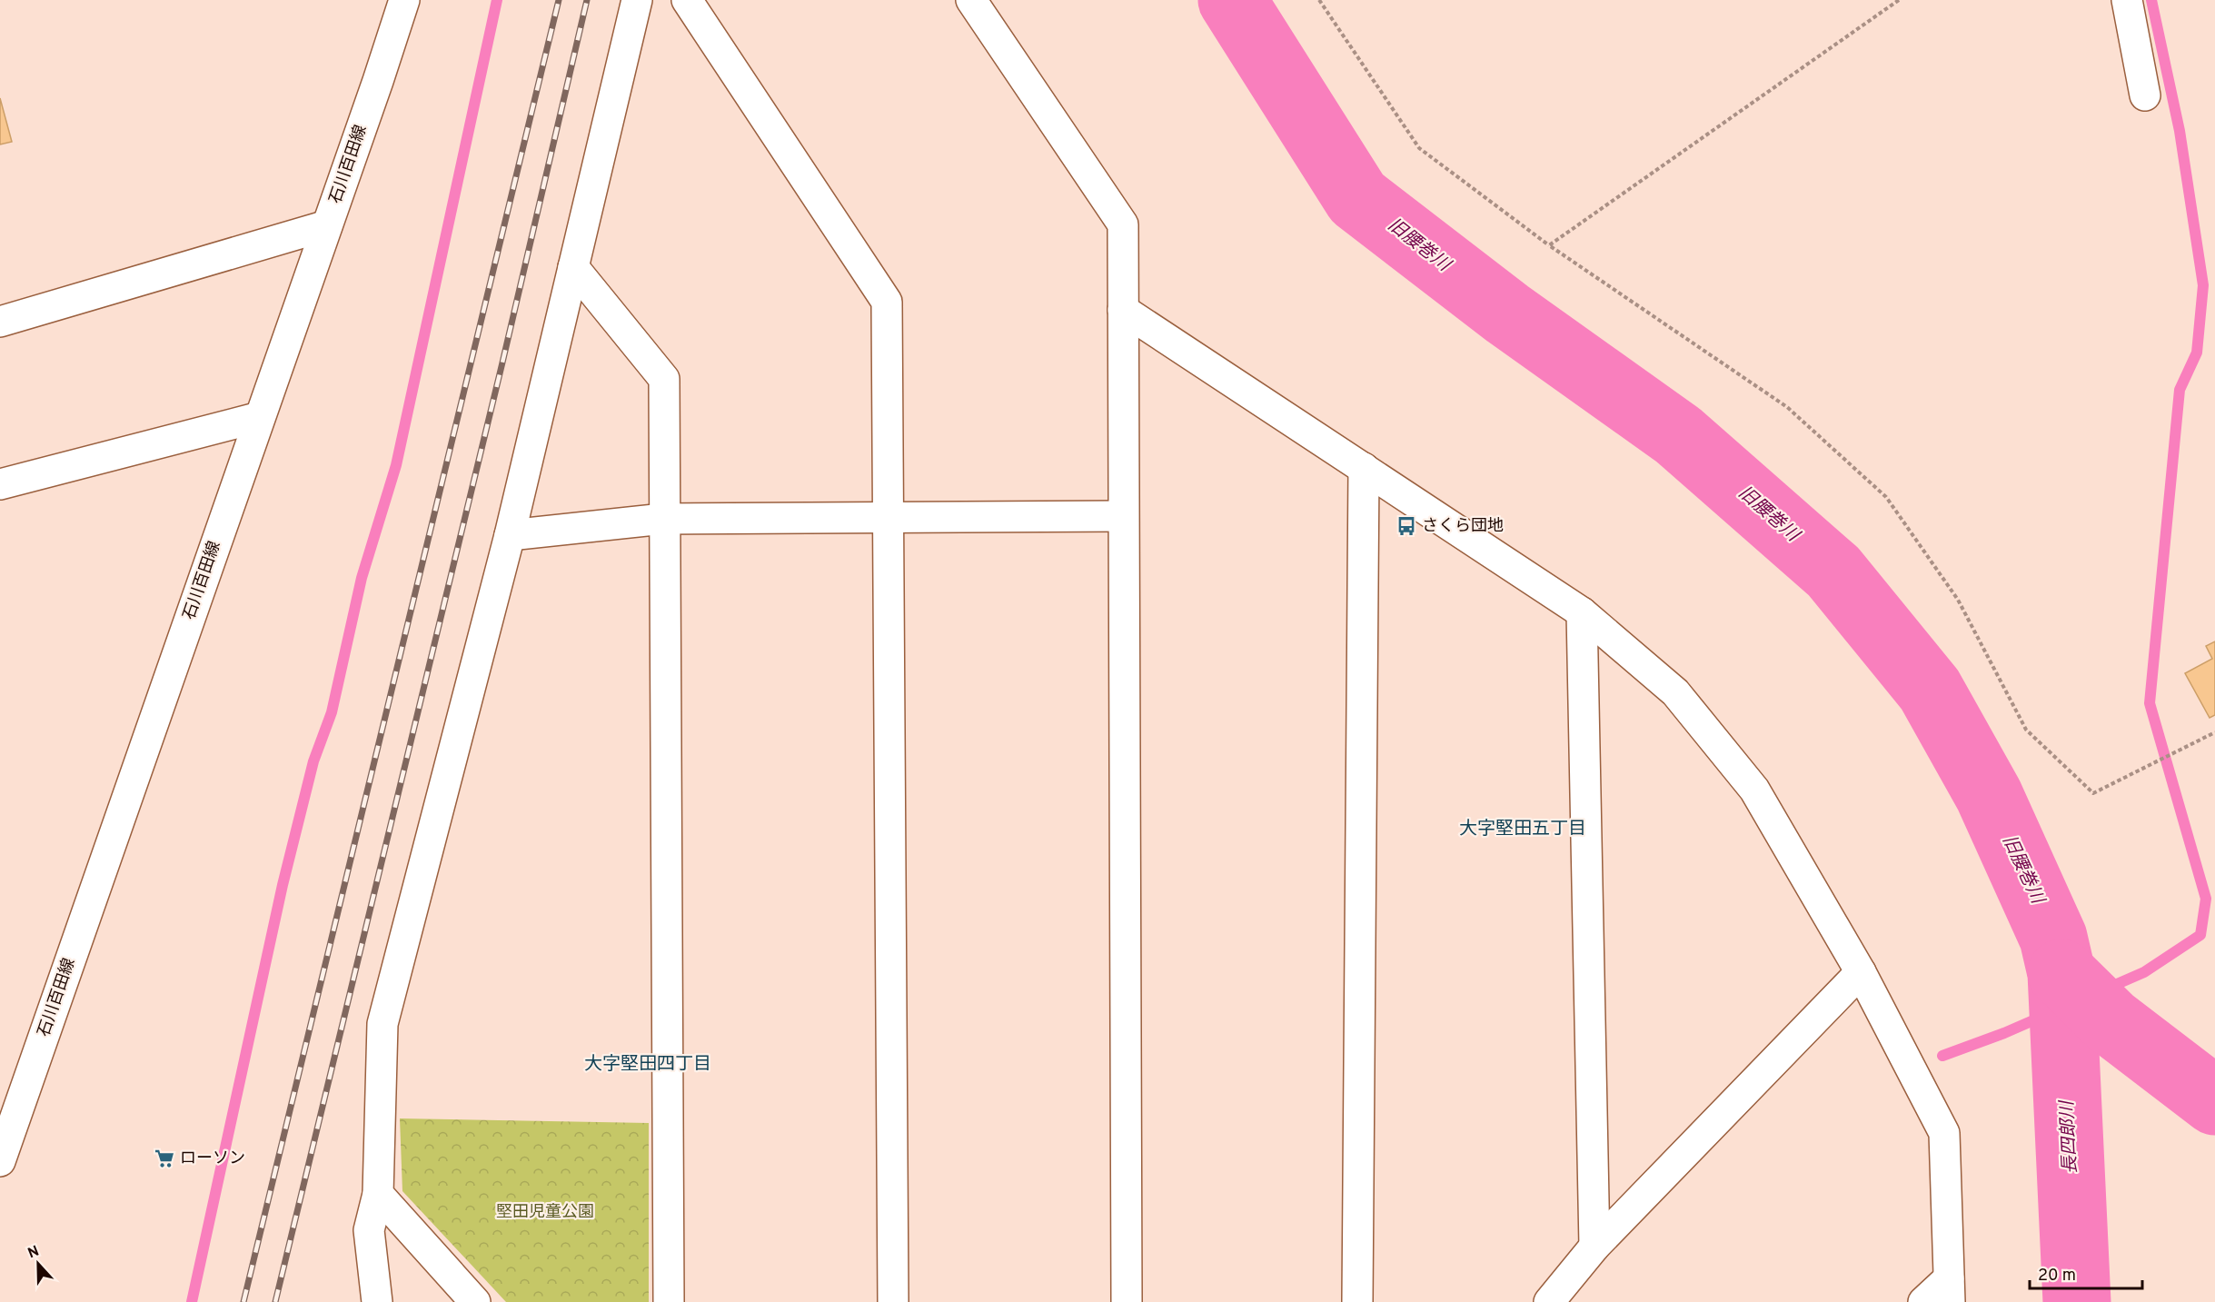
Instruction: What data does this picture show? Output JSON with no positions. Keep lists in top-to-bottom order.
{
  "streets": {
    "street": ["石川百田線"]
  },
  "districts": ["大字堅田五丁目", "大字堅田四丁目"],
  "water": ["旧腰巻川", "長四郎川"],
  "parks": ["堅田児童公園"],
  "places": {
    "bus stop": ["さくら団地"],
    "supermarket": ["ローソン"]
  },
  "scale_bar": "20 m",
  "north": "top"
}
